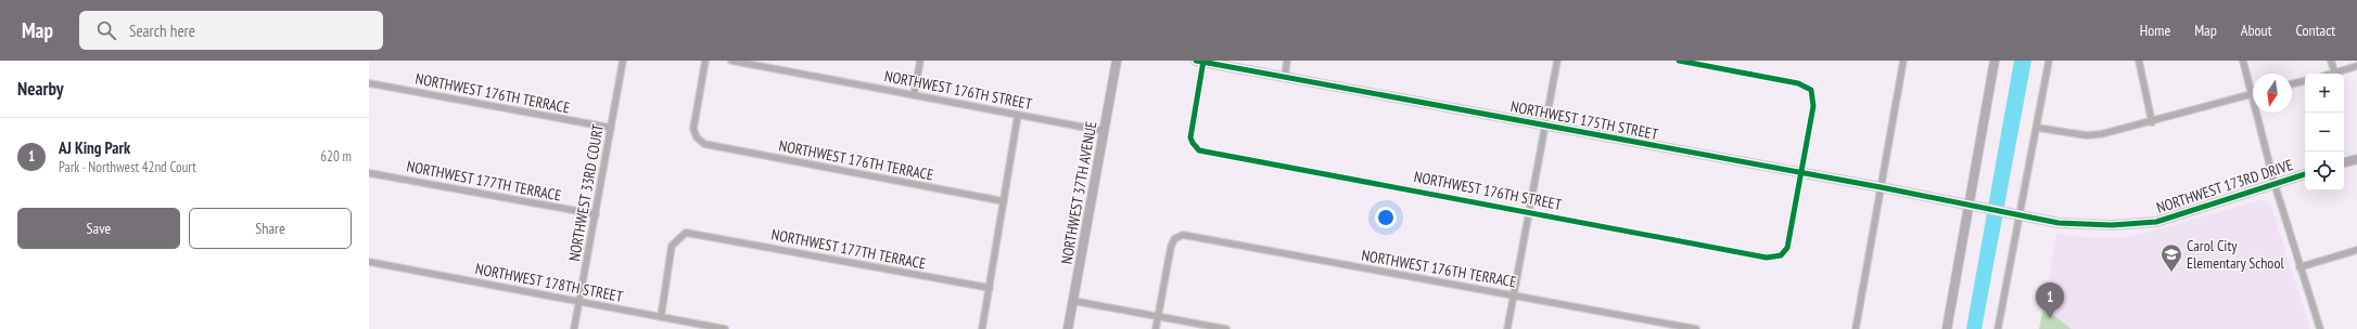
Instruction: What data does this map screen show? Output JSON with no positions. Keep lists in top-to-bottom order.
{
  "streets": {
    "street": [
      "NORTHWEST 176TH STREET",
      "NORTHWEST 176TH TERRACE",
      "NORTHWEST 175TH STREET",
      "NORTHWEST 177TH TERRACE",
      "NORTHWEST 173RD DRIVE",
      "NORTHWEST 33RD COURT",
      "NORTHWEST 37TH AVENUE",
      "NORTHWEST 178TH STREET"
    ]
  },
  "crossings": [
    ["NORTHWEST 176TH STREET", "NORTHWEST 175TH STREET"],
    ["NORTHWEST 176TH STREET", "NORTHWEST 37TH AVENUE"],
    ["NORTHWEST 176TH TERRACE", "NORTHWEST 33RD COURT"],
    ["NORTHWEST 175TH STREET", "NORTHWEST 173RD DRIVE"],
    ["NORTHWEST 177TH TERRACE", "NORTHWEST 33RD COURT"],
    ["NORTHWEST 177TH TERRACE", "NORTHWEST 178TH STREET"],
    ["NORTHWEST 33RD COURT", "NORTHWEST 178TH STREET"]
  ],
  "places": {
    "school or university": ["Carol City Elementary School"]
  },
  "north": "bottom",
  "page": {
    "header": "Map",
    "search": "Search here",
    "nav": [
      "Home",
      "Map",
      "About",
      "Contact"
    ],
    "heading": "Nearby",
    "map_buttons": ["+", "−"],
    "list": [
      {
        "mark": "1",
        "name": "AJ King Park",
        "note": "Park · Northwest 42nd Court",
        "value": "620 m"
      }
    ],
    "buttons": ["Save", "Share"],
    "pins": "1"
  }
}
